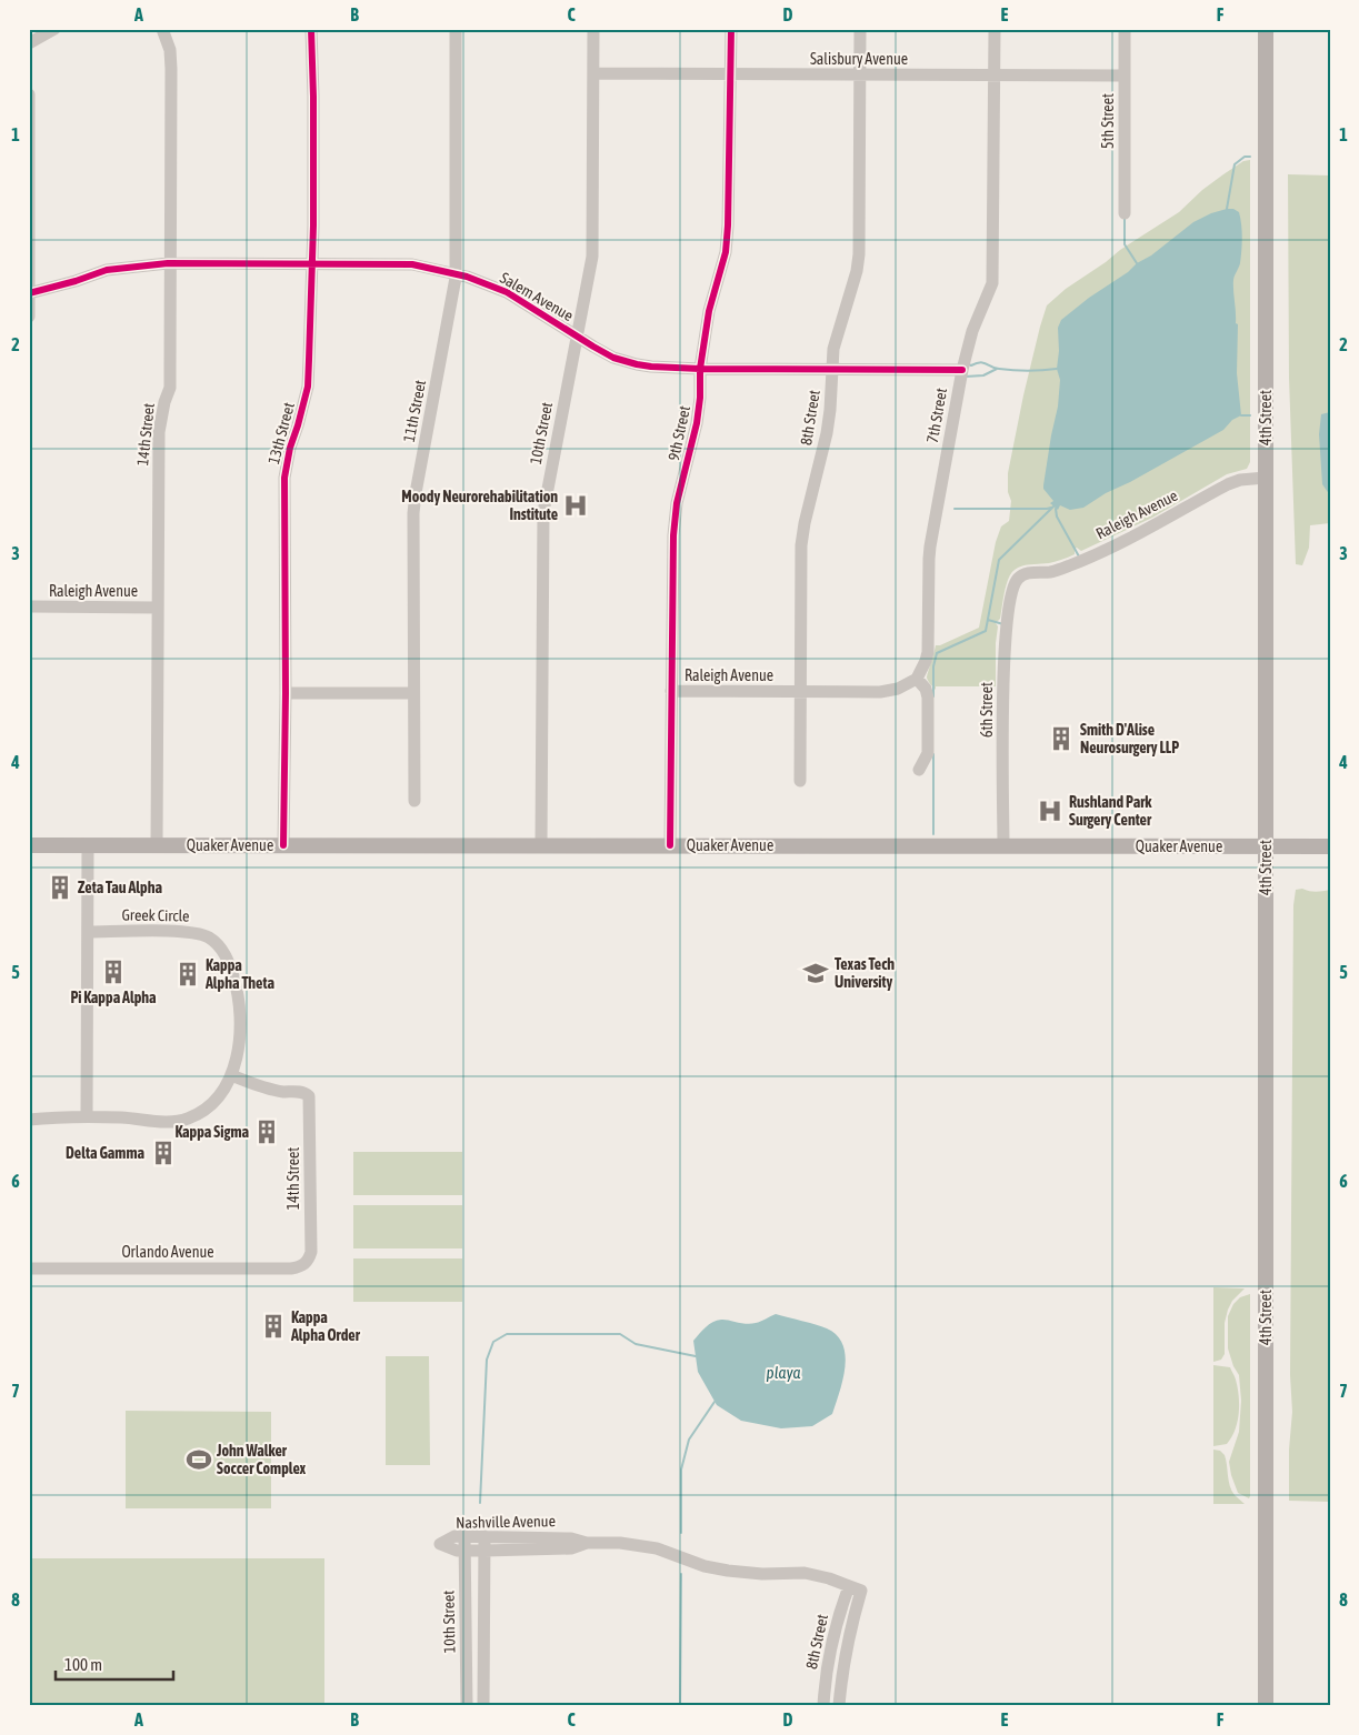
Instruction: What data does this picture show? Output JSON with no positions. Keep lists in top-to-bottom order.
{
  "streets": {
    "main road": ["4th Street", "Quaker Avenue"],
    "street": [
      "Salisbury Avenue",
      "5th Street",
      "Salem Avenue",
      "11th Street",
      "7th Street",
      "8th Street",
      "13th Street",
      "10th Street",
      "9th Street",
      "14th Street",
      "Raleigh Avenue",
      "6th Street",
      "Greek Circle",
      "Orlando Avenue",
      "Nashville Avenue"
    ]
  },
  "crossings": [
    ["Salisbury Avenue", "5th Street"],
    ["Salisbury Avenue", "7th Street"],
    ["Salisbury Avenue", "8th Street"],
    ["Salisbury Avenue", "10th Street"],
    ["Salisbury Avenue", "9th Street"],
    ["Salem Avenue", "11th Street"],
    ["Salem Avenue", "7th Street"],
    ["Salem Avenue", "8th Street"],
    ["Salem Avenue", "13th Street"],
    ["Salem Avenue", "10th Street"],
    ["Salem Avenue", "9th Street"],
    ["Salem Avenue", "14th Street"],
    ["7th Street", "Raleigh Avenue"],
    ["8th Street", "Raleigh Avenue"],
    ["8th Street", "Nashville Avenue"],
    ["4th Street", "Raleigh Avenue"],
    ["4th Street", "Quaker Avenue"],
    ["13th Street", "Quaker Avenue"],
    ["10th Street", "Quaker Avenue"],
    ["10th Street", "Nashville Avenue"],
    ["9th Street", "Raleigh Avenue"],
    ["9th Street", "Quaker Avenue"],
    ["14th Street", "Raleigh Avenue"],
    ["14th Street", "Quaker Avenue"],
    ["14th Street", "Greek Circle"],
    ["14th Street", "Orlando Avenue"],
    ["Raleigh Avenue", "6th Street"],
    ["6th Street", "Quaker Avenue"]
  ],
  "water": ["playa"],
  "places": {
    "hospital": ["Moody Neurorehabilitation Institute", "Rushland Park Surgery Center"],
    "building": [
      "Smith D'Alise Neurosurgery LLP",
      "Zeta Tau Alpha",
      "Pi Kappa Alpha",
      "Kappa Alpha Theta",
      "Kappa Sigma",
      "Delta Gamma",
      "Kappa Alpha Order"
    ],
    "school or university": ["Texas Tech University"],
    "sports": ["John Walker Soccer Complex"]
  },
  "scale_bar": "100 m",
  "grid": {
    "columns": [
      "A",
      "B",
      "C",
      "D",
      "E",
      "F"
    ],
    "rows": [
      "1",
      "2",
      "3",
      "4",
      "5",
      "6",
      "7",
      "8"
    ]
  }
}
